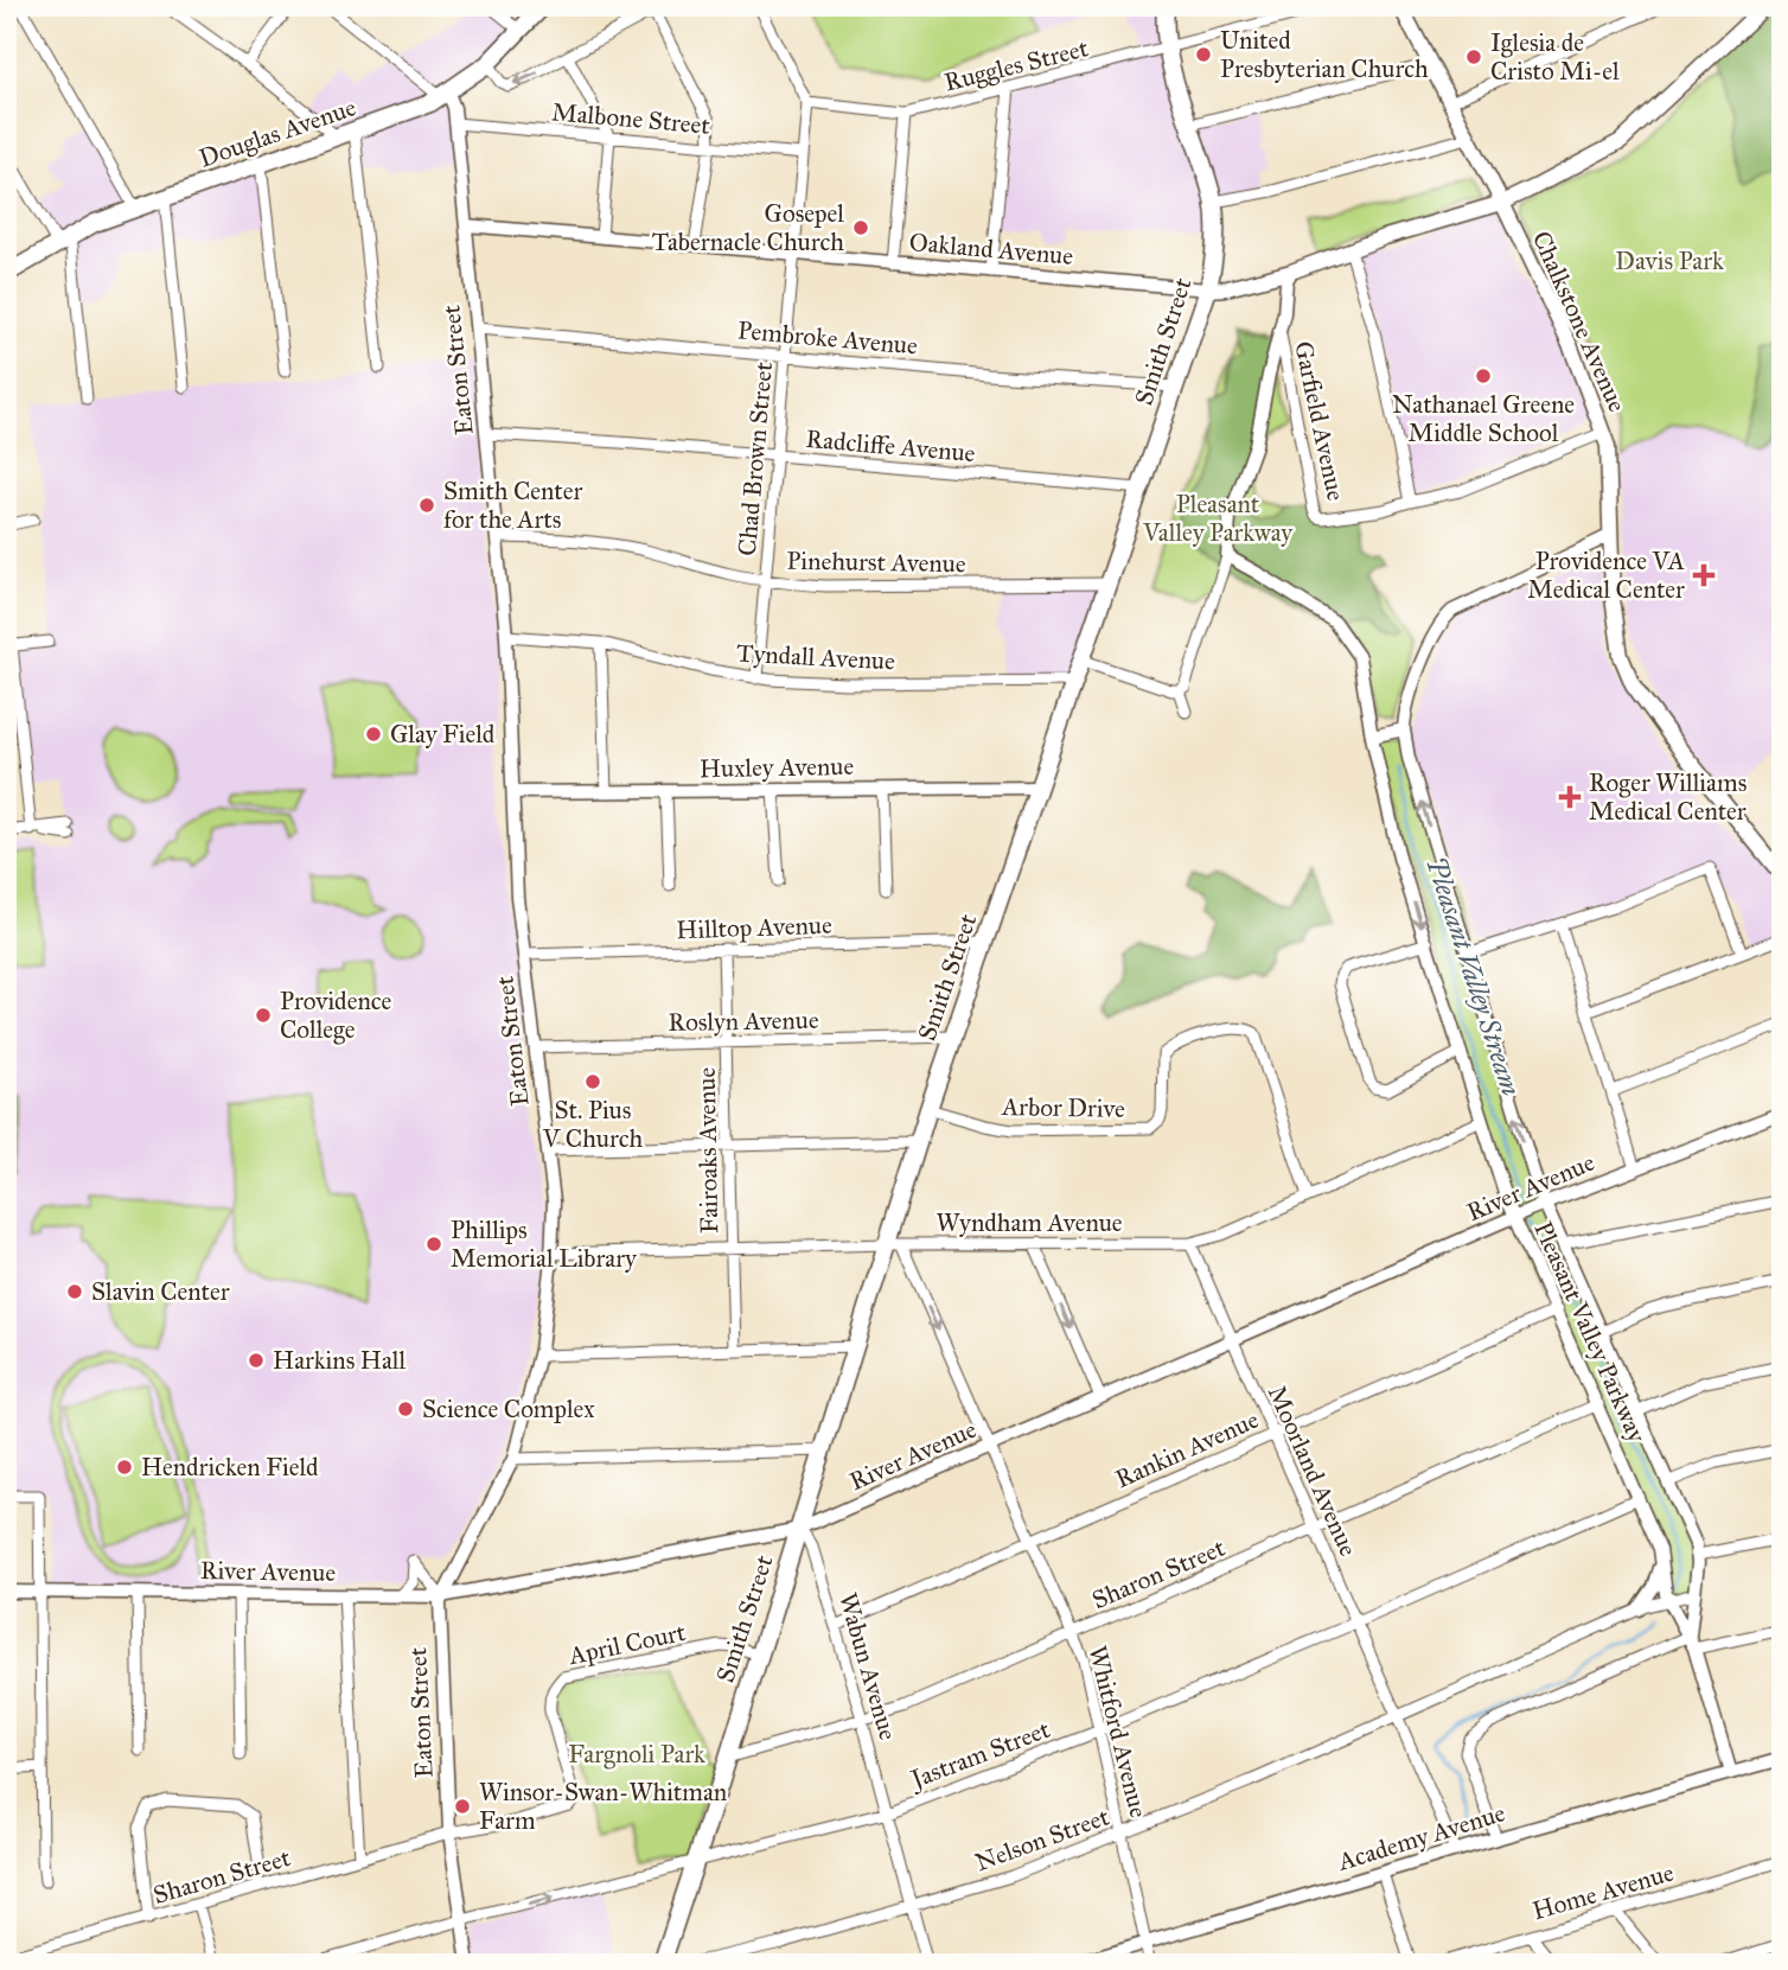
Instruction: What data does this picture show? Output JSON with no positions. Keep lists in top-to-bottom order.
{
  "streets": {
    "main road": [
      "Douglas Avenue",
      "Oakland Avenue",
      "Chalkstone Avenue",
      "Smith Street"
    ],
    "street": [
      "Ruggles Street",
      "Malbone Street",
      "Pembroke Avenue",
      "Eaton Street",
      "Garfield Avenue",
      "Radcliffe Avenue",
      "Chad Brown Street",
      "Pinehurst Avenue",
      "Tyndall Avenue",
      "Huxley Avenue",
      "Hilltop Avenue",
      "Roslyn Avenue",
      "Arbor Drive",
      "Fairoaks Avenue",
      "River Avenue",
      "Wyndham Avenue",
      "Pleasant Valley Parkway",
      "Rankin Avenue",
      "Moorland Avenue",
      "Sharon Street",
      "April Court",
      "Wabun Avenue",
      "Whitford Avenue",
      "Jastram Street",
      "Academy Avenue",
      "Nelson Street",
      "Home Avenue"
    ]
  },
  "crossings": [
    ["Ruggles Street", "Smith Street"],
    ["Ruggles Street", "Chad Brown Street"],
    ["Malbone Street", "Eaton Street"],
    ["Malbone Street", "Chad Brown Street"],
    ["Douglas Avenue", "Eaton Street"],
    ["Oakland Avenue", "Chalkstone Avenue"],
    ["Oakland Avenue", "Smith Street"],
    ["Oakland Avenue", "Eaton Street"],
    ["Oakland Avenue", "Chad Brown Street"],
    ["Chalkstone Avenue", "Garfield Avenue"],
    ["Pembroke Avenue", "Smith Street"],
    ["Pembroke Avenue", "Eaton Street"],
    ["Pembroke Avenue", "Chad Brown Street"],
    ["Smith Street", "Radcliffe Avenue"],
    ["Smith Street", "Pinehurst Avenue"],
    ["Smith Street", "Tyndall Avenue"],
    ["Smith Street", "Huxley Avenue"],
    ["Smith Street", "Hilltop Avenue"],
    ["Smith Street", "Roslyn Avenue"],
    ["Smith Street", "Arbor Drive"],
    ["Smith Street", "River Avenue"],
    ["Smith Street", "Wyndham Avenue"],
    ["Smith Street", "Sharon Street"],
    ["Smith Street", "April Court"],
    ["Smith Street", "Wabun Avenue"],
    ["Smith Street", "Whitford Avenue"],
    ["Smith Street", "Jastram Street"],
    ["Eaton Street", "Radcliffe Avenue"],
    ["Eaton Street", "Pinehurst Avenue"],
    ["Eaton Street", "Tyndall Avenue"],
    ["Eaton Street", "Huxley Avenue"],
    ["Eaton Street", "Hilltop Avenue"],
    ["Eaton Street", "Roslyn Avenue"],
    ["Eaton Street", "River Avenue"],
    ["Eaton Street", "Wyndham Avenue"],
    ["Eaton Street", "Sharon Street"],
    ["Eaton Street", "April Court"],
    ["Eaton Street", "Jastram Street"],
    ["Radcliffe Avenue", "Chad Brown Street"],
    ["Chad Brown Street", "Pinehurst Avenue"],
    ["Chad Brown Street", "Tyndall Avenue"],
    ["Hilltop Avenue", "Fairoaks Avenue"],
    ["Roslyn Avenue", "Fairoaks Avenue"],
    ["Arbor Drive", "Wyndham Avenue"],
    ["Fairoaks Avenue", "Wyndham Avenue"],
    ["River Avenue", "Pleasant Valley Parkway"],
    ["River Avenue", "Moorland Avenue"],
    ["River Avenue", "Wabun Avenue"],
    ["River Avenue", "Whitford Avenue"],
    ["Wyndham Avenue", "Pleasant Valley Parkway"],
    ["Wyndham Avenue", "Moorland Avenue"],
    ["Wyndham Avenue", "Whitford Avenue"],
    ["Pleasant Valley Parkway", "Rankin Avenue"],
    ["Pleasant Valley Parkway", "Sharon Street"],
    ["Pleasant Valley Parkway", "Jastram Street"],
    ["Rankin Avenue", "Moorland Avenue"],
    ["Rankin Avenue", "Wabun Avenue"],
    ["Rankin Avenue", "Whitford Avenue"],
    ["Moorland Avenue", "Sharon Street"],
    ["Moorland Avenue", "Jastram Street"],
    ["Moorland Avenue", "Nelson Street"],
    ["Sharon Street", "April Court"],
    ["Sharon Street", "Wabun Avenue"],
    ["Sharon Street", "Whitford Avenue"],
    ["Wabun Avenue", "Jastram Street"],
    ["Wabun Avenue", "Nelson Street"],
    ["Whitford Avenue", "Jastram Street"],
    ["Whitford Avenue", "Academy Avenue"],
    ["Whitford Avenue", "Nelson Street"]
  ],
  "water": ["Pleasant Valley Stream"],
  "parks": ["Davis Park", "Pleasant Valley Parkway", "Fargnoli Park"],
  "places": {
    "other": [
      "United Presbyterian Church",
      "Iglesia de Cristo Mi-el",
      "Gosepel Tabernacle Church",
      "Nathanael Greene Middle School",
      "Smith Center for the Arts",
      "Glay Field",
      "Providence College",
      "St. Pius V Church",
      "Phillips Memorial Library",
      "Slavin Center",
      "Harkins Hall",
      "Science Complex",
      "Hendricken Field",
      "Winsor-Swan-Whitman Farm"
    ],
    "health": ["Providence VA Medical Center", "Roger Williams Medical Center"]
  }
}
